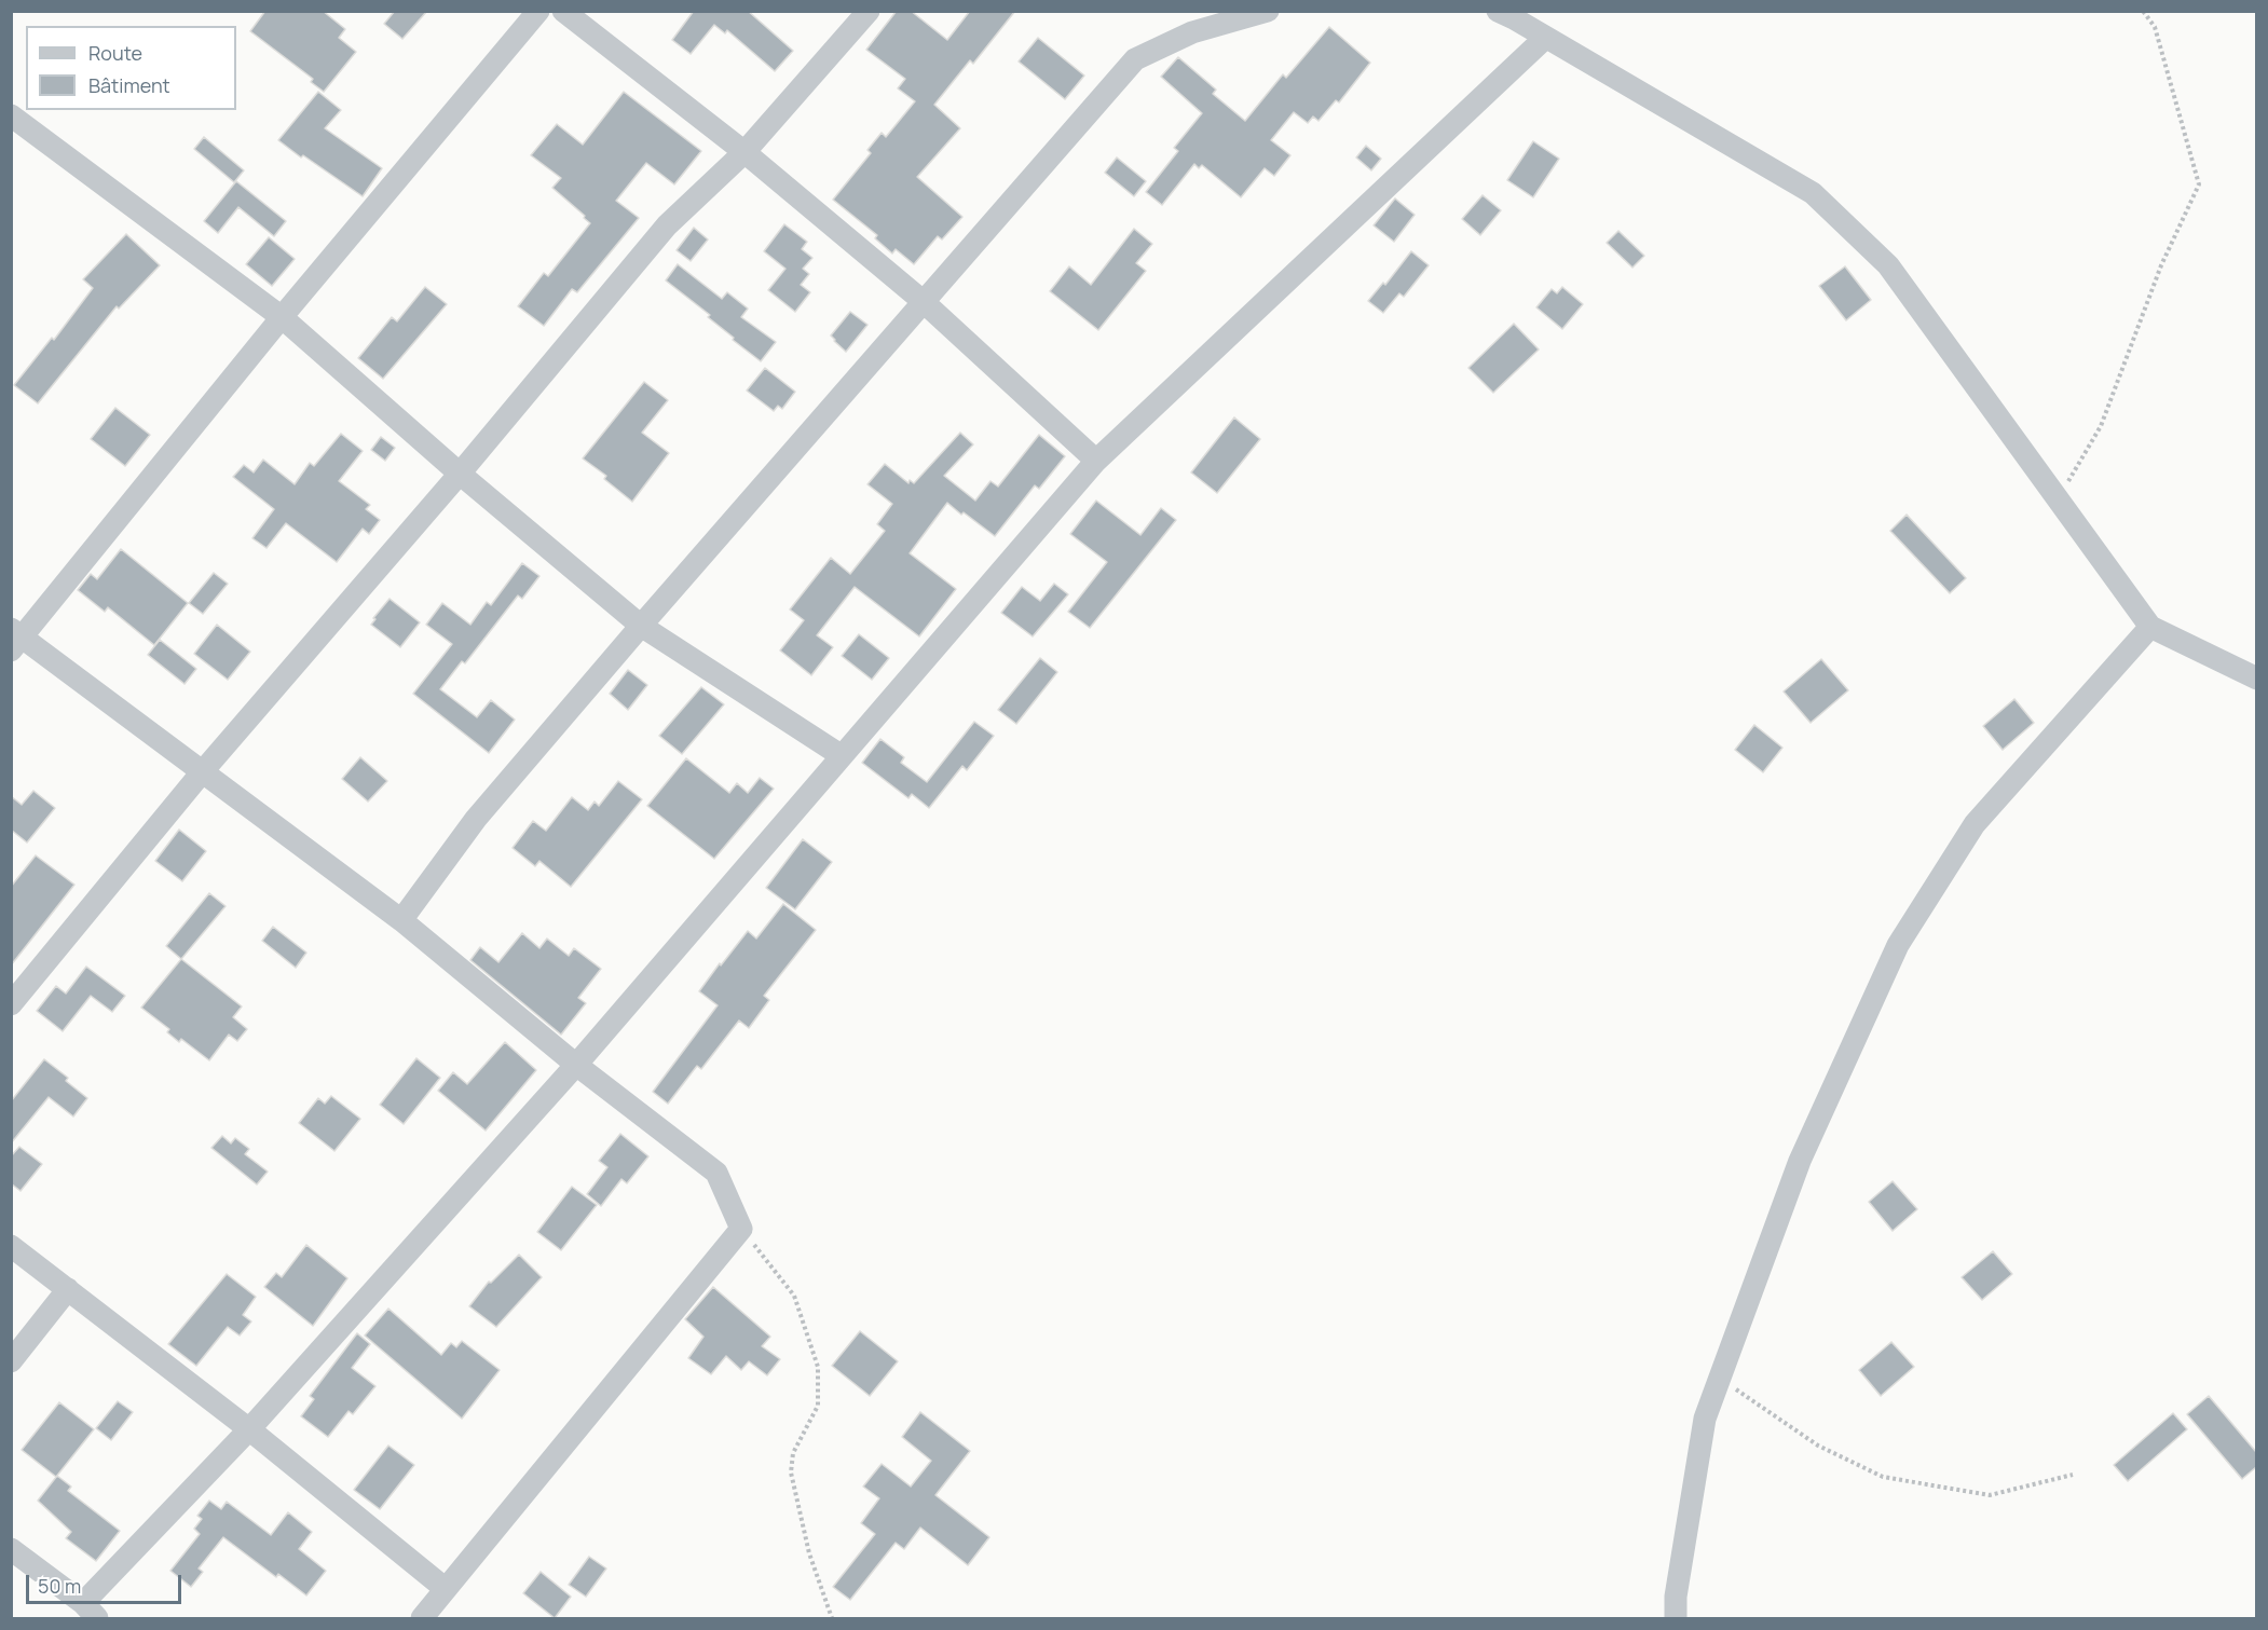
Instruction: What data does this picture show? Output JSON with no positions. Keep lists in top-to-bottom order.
{
  "legend": ["Route", "Bâtiment"],
  "scale_bar": "50 m"
}
